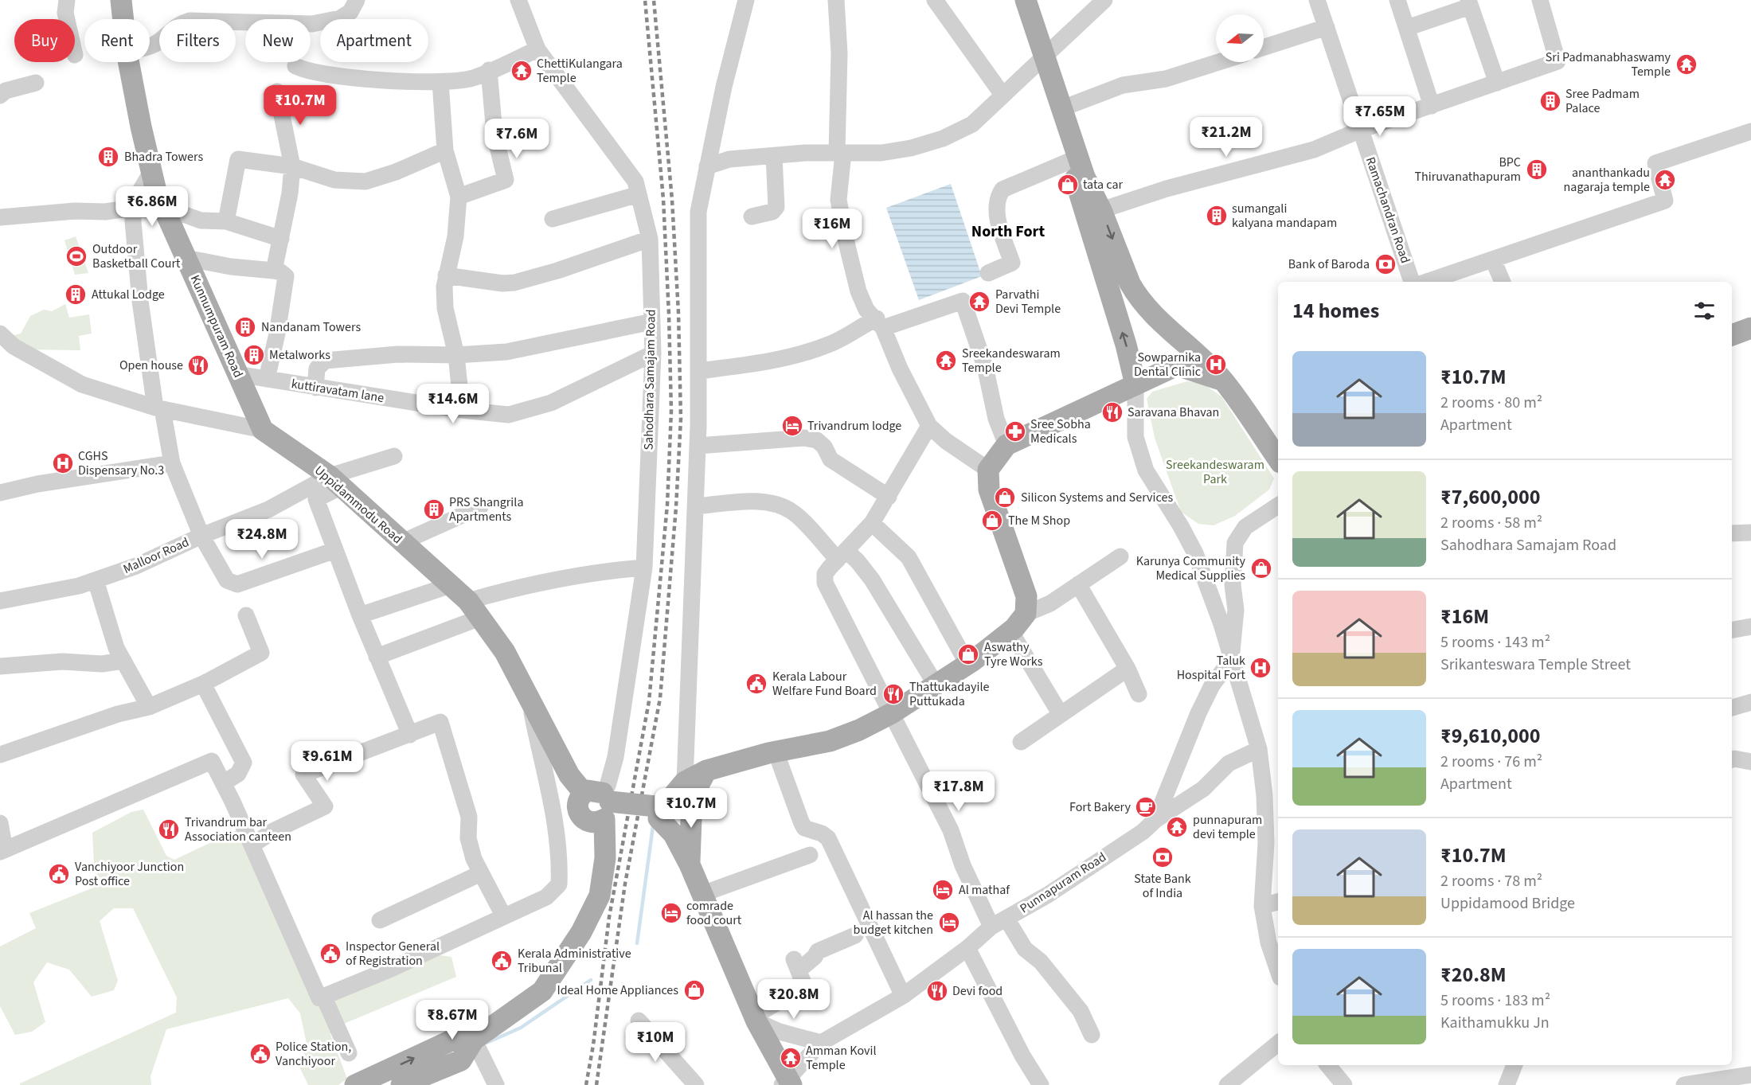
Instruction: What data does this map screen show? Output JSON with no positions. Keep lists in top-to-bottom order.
{
  "streets": {
    "main road": ["Kunnumpuram Road", "Uppidammodu Road"],
    "street": [
      "Ramachandran Road",
      "Sahodhara Samajam Road",
      "kuttiravatam lane",
      "Malloor Road",
      "Punnapuram Road"
    ]
  },
  "crossings": [
    ["Kunnumpuram Road", "kuttiravatam lane"],
    ["Kunnumpuram Road", "Uppidammodu Road"],
    ["Sahodhara Samajam Road", "kuttiravatam lane"],
    ["Sahodhara Samajam Road", "Uppidammodu Road"],
    ["Uppidammodu Road", "Malloor Road"]
  ],
  "districts": ["North Fort"],
  "parks": ["Sreekandeswaram Park"],
  "places": {
    "temple": [
      "Sri Padmanabhaswamy Temple",
      "ChettiKulangara Temple",
      "ananthankadu nagaraja temple",
      "Parvathi Devi Temple",
      "Sreekandeswaram Temple",
      "punnapuram devi temple",
      "Amman Kovil Temple"
    ],
    "building": [
      "Sree Padmam Palace",
      "Bhadra Towers",
      "BPC Thiruvanathapuram",
      "sumangali kalyana mandapam",
      "Attukal Lodge",
      "Nandanam Towers",
      "Metalworks",
      "PRS Shangrila Apartments"
    ],
    "shop": [
      "tata car",
      "Silicon Systems and Services",
      "The M Shop",
      "Karunya Community Medical Supplies",
      "Aswathy Tyre Works",
      "Ideal Home Appliances"
    ],
    "sports": ["Outdoor Basketball Court"],
    "bank": ["Bank of Baroda", "State Bank of India"],
    "hospital": ["Sowparnika Dental Clinic", "CGHS Dispensary No.3", "Taluk Hospital Fort"],
    "restaurant": [
      "Open house",
      "Saravana Bhavan",
      "Thattukadayile Puttukada",
      "Trivandrum bar Association canteen",
      "Devi food"
    ],
    "hotel": [
      "Trivandrum lodge",
      "Al mathaf",
      "comrade food court",
      "Al hassan the budget kitchen"
    ],
    "pharmacy": ["Sree Sobha Medicals"],
    "public building": [
      "Kerala Labour Welfare Fund Board",
      "Vanchiyoor Junction Post office",
      "Inspector General of Registration",
      "Kerala Administrative Tribunal",
      "Police Station, Vanchiyoor"
    ],
    "cafe": ["Fort Bakery"]
  },
  "north": "left",
  "page": {
    "chip": [
      "Buy",
      "Rent",
      "Filters",
      "New",
      "Apartment"
    ],
    "price": [
      "₹10.7M",
      "₹7.65M",
      "₹21.2M",
      "₹7.6M",
      "₹6.86M",
      "₹16M",
      "₹14.6M",
      "₹24.8M",
      "₹9.61M",
      "₹17.8M",
      "₹10.7M",
      "₹20.8M",
      "₹8.67M",
      "₹10M"
    ],
    "heading": "14 homes",
    "list": [
      {
        "name": "₹10.7M",
        "note": "2 rooms · 80 m² · Apartment"
      },
      {
        "name": "₹7,600,000",
        "note": "2 rooms · 58 m² · Sahodhara Samajam Road"
      },
      {
        "name": "₹16M",
        "note": "5 rooms · 143 m² · Srikanteswara Temple Street"
      },
      {
        "name": "₹9,610,000",
        "note": "2 rooms · 76 m² · Apartment"
      },
      {
        "name": "₹10.7M",
        "note": "2 rooms · 78 m² · Uppidamood Bridge"
      },
      {
        "name": "₹20.8M",
        "note": "5 rooms · 183 m² · Kaithamukku Jn"
      }
    ]
  }
}
